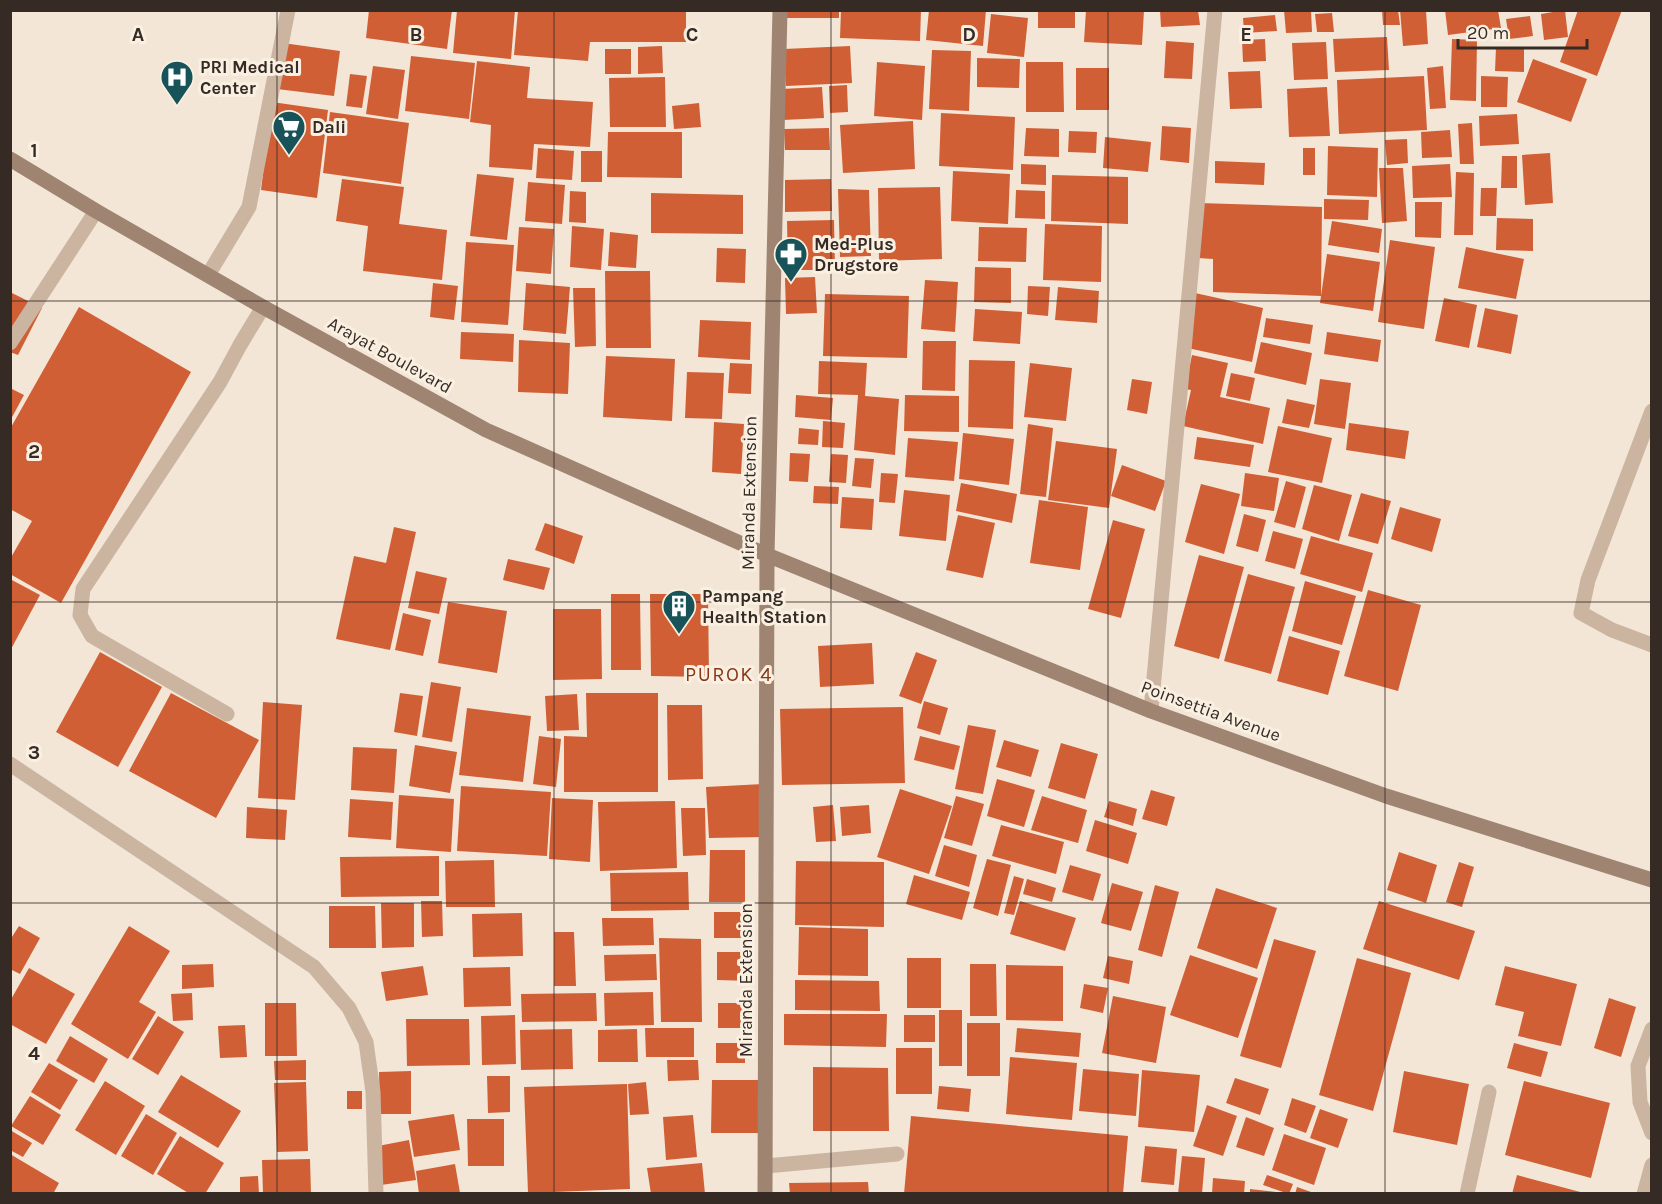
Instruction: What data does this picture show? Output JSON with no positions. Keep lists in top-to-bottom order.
{
  "streets": {
    "main road": ["Arayat Boulevard", "Miranda Extension", "Poinsettia Avenue"]
  },
  "crossings": [
    ["Arayat Boulevard", "Miranda Extension"],
    ["Arayat Boulevard", "Poinsettia Avenue"],
    ["Miranda Extension", "Poinsettia Avenue"]
  ],
  "districts": ["PUROK 4"],
  "places": {
    "hospital": ["PRI Medical Center"],
    "supermarket": ["Dali"],
    "pharmacy": ["Med-Plus Drugstore"],
    "building": ["Pampang Health Station"]
  },
  "scale_bar": "20 m",
  "grid": {
    "columns": [
      "A",
      "B",
      "C",
      "D",
      "E"
    ],
    "rows": [
      "1",
      "2",
      "3",
      "4"
    ]
  }
}
